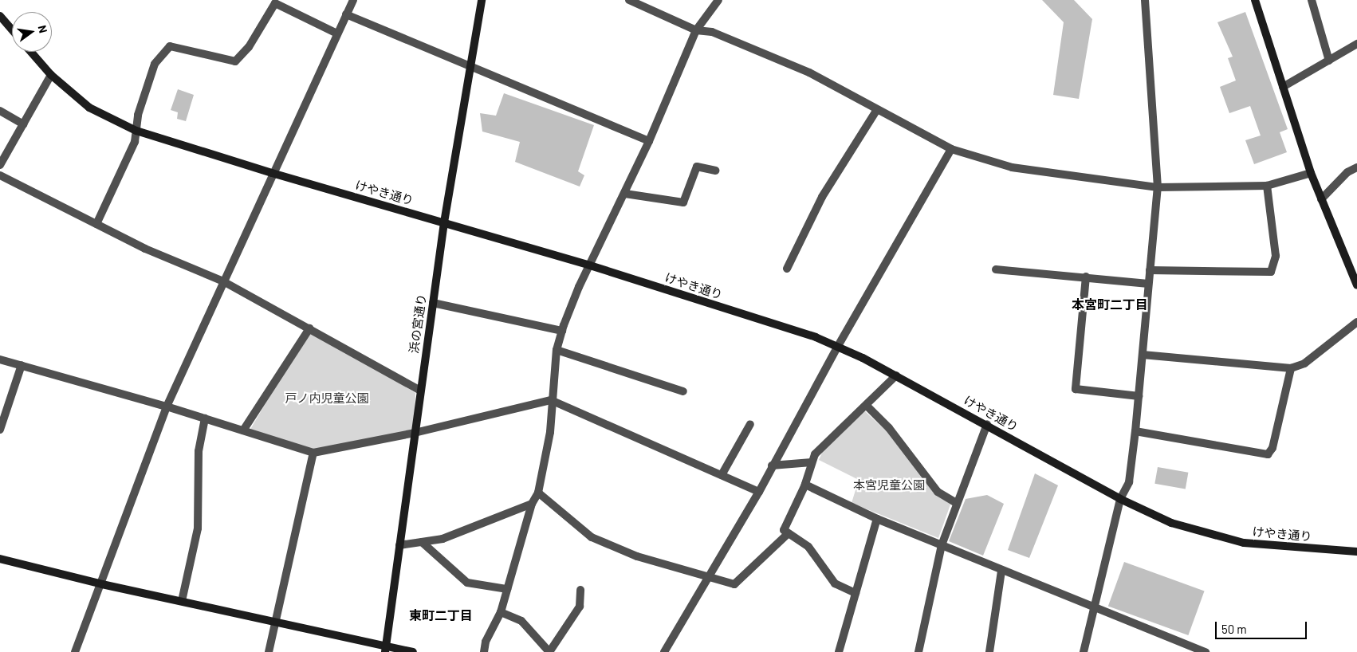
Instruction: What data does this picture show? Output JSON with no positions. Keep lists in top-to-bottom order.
{
  "streets": {
    "street": ["けやき通り", "浜の宮通り"]
  },
  "crossings": [
    ["けやき通り", "浜の宮通り"]
  ],
  "districts": ["本宮町二丁目", "東町二丁目"],
  "parks": ["戸ノ内児童公園", "本宮児童公園"],
  "scale_bar": "50 m",
  "north": "right"
}
